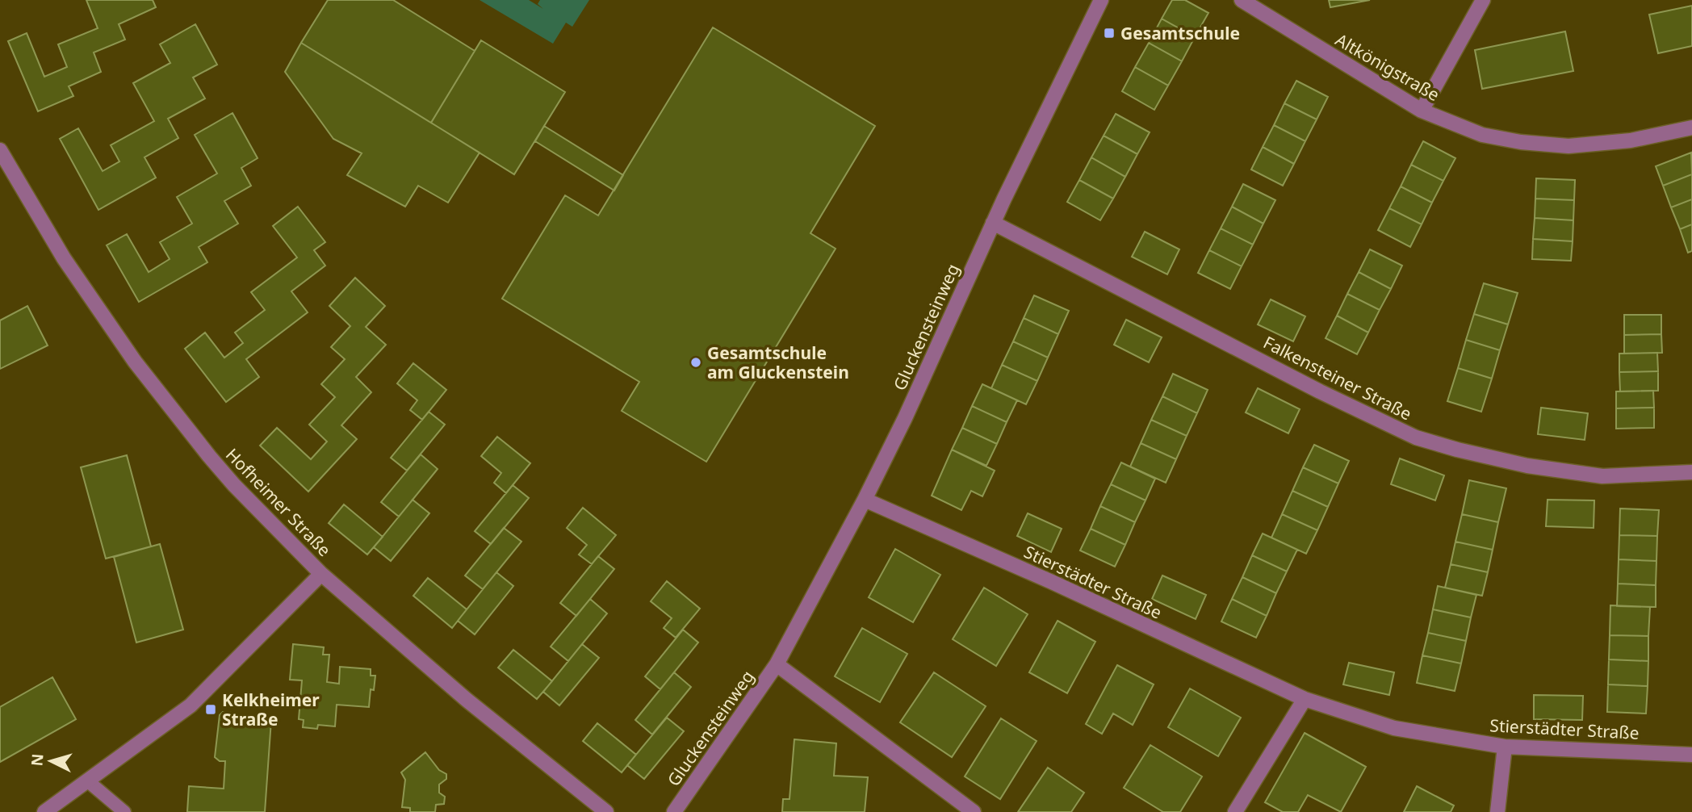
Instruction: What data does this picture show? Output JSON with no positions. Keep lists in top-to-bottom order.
{
  "streets": {
    "street": [
      "Altkönigstraße",
      "Gluckensteinweg",
      "Falkensteiner Straße",
      "Hofheimer Straße",
      "Stierstädter Straße"
    ]
  },
  "crossings": [
    ["Gluckensteinweg", "Falkensteiner Straße"],
    ["Gluckensteinweg", "Stierstädter Straße"]
  ],
  "places": {
    "transit": ["Gesamtschule", "Kelkheimer Straße"],
    "other": ["Gesamtschule am Gluckenstein"]
  },
  "north": "left"
}
